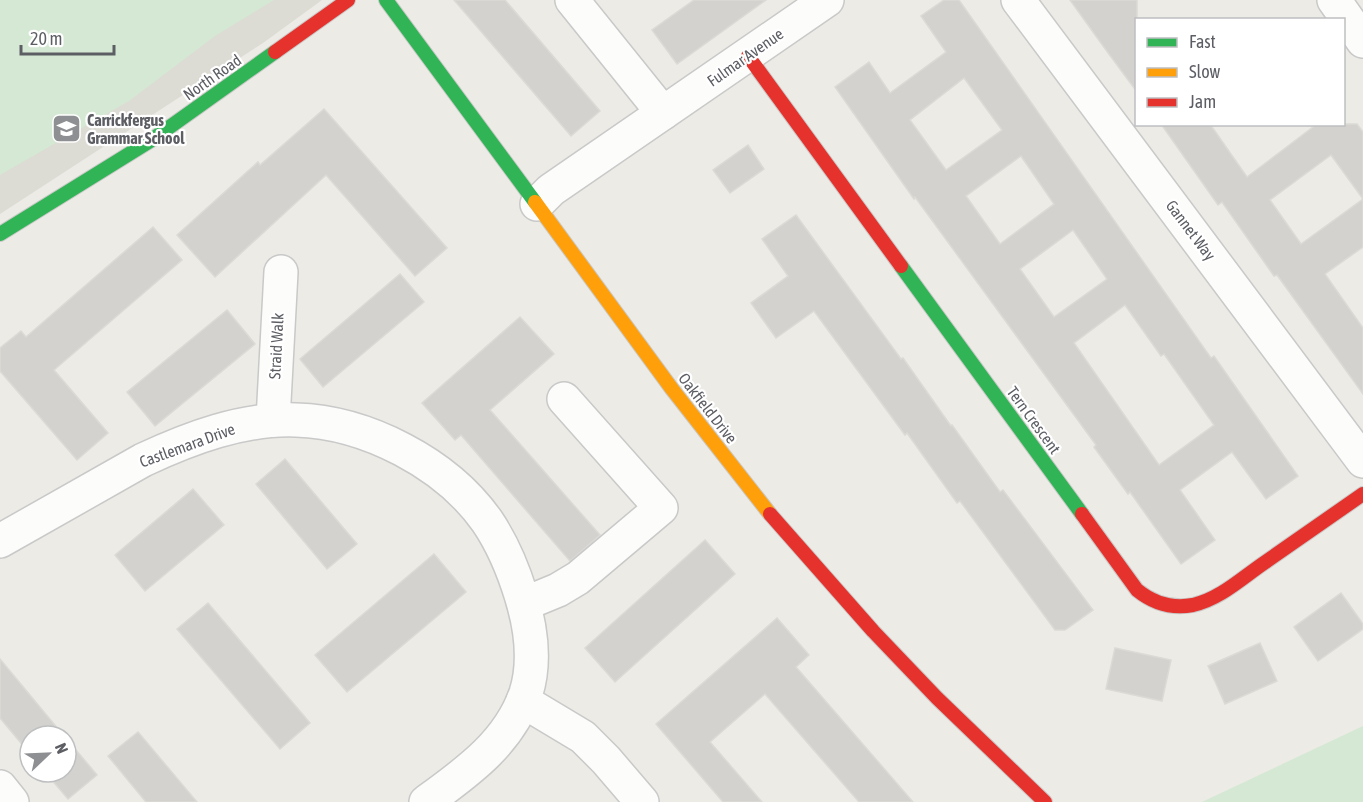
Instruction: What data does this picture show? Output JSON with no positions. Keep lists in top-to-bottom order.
{
  "streets": {
    "street": [
      "Fulmar Avenue",
      "North Road",
      "Gannet Way",
      "Straid Walk",
      "Oakfield Drive",
      "Tern Crescent",
      "Castlemara Drive"
    ]
  },
  "crossings": [
    ["Fulmar Avenue", "Oakfield Drive"],
    ["Fulmar Avenue", "Tern Crescent"],
    ["Straid Walk", "Castlemara Drive"]
  ],
  "places": {
    "school or university": ["Carrickfergus Grammar School"]
  },
  "legend": ["Fast", "Slow", "Jam"],
  "scale_bar": "20 m",
  "north": "top right"
}
